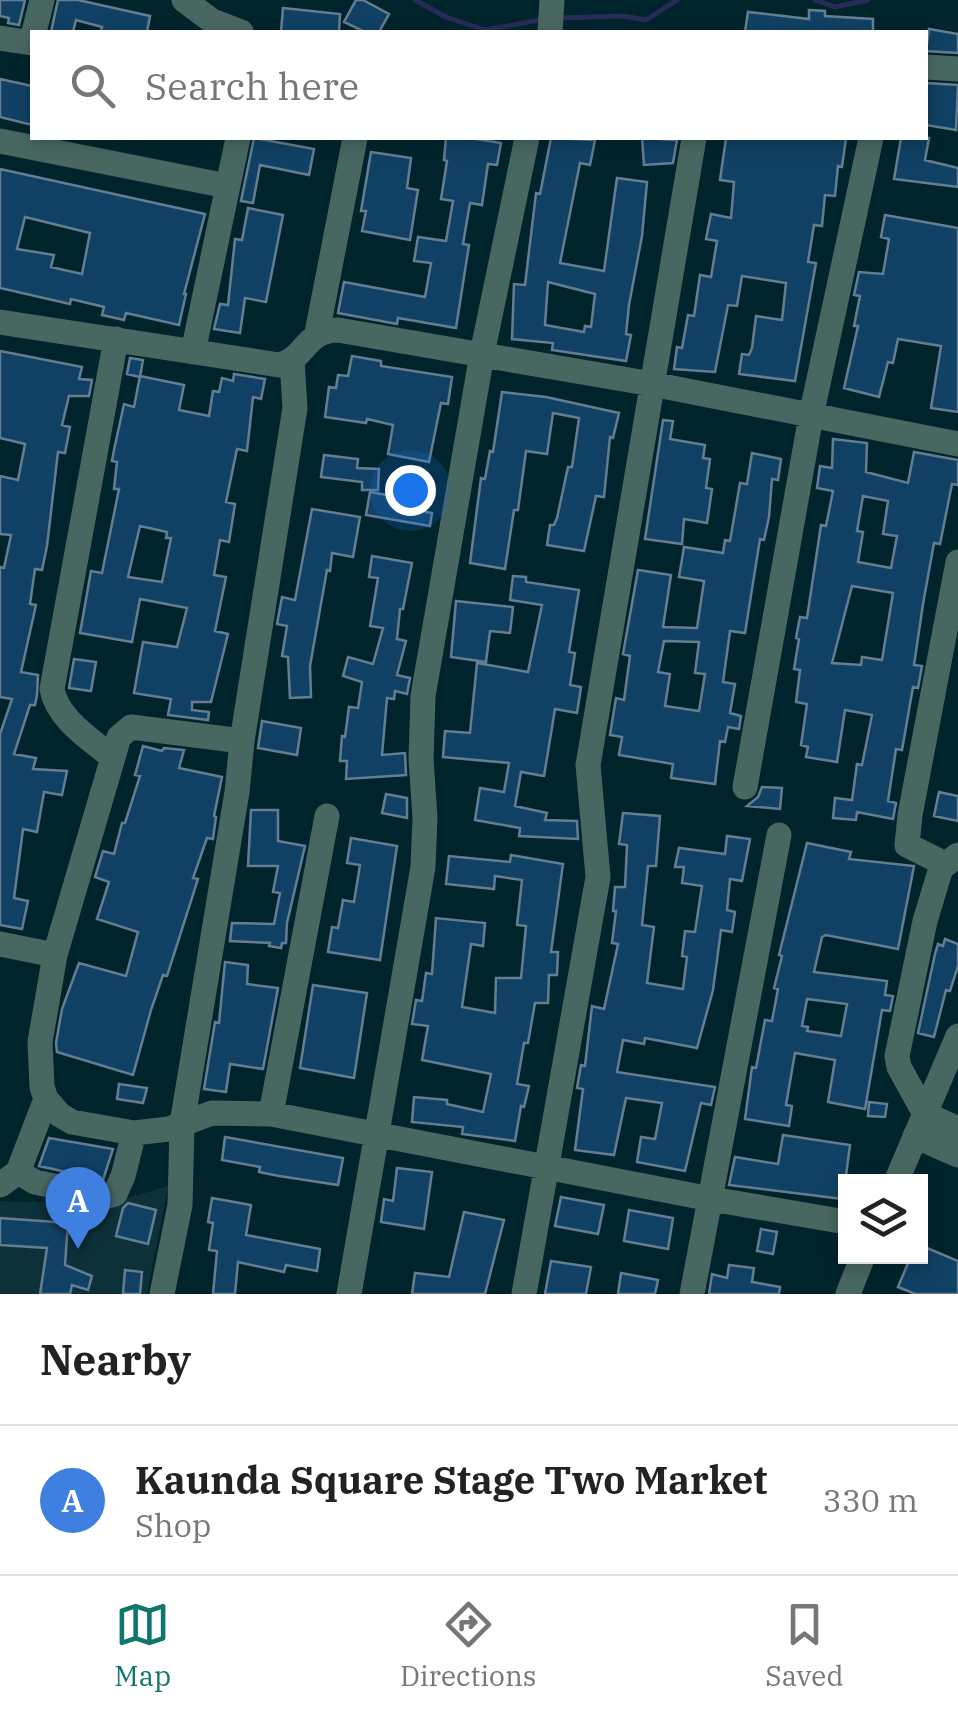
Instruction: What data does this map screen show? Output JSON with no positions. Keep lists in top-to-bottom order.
{
  "page": {
    "search": "Search here",
    "pins": "A",
    "heading": "Nearby",
    "list": [
      {
        "mark": "A",
        "name": "Kaunda Square Stage Two Market",
        "note": "Shop",
        "value": "330 m"
      }
    ],
    "nav": ["Map", "Directions", "Saved"]
  }
}
